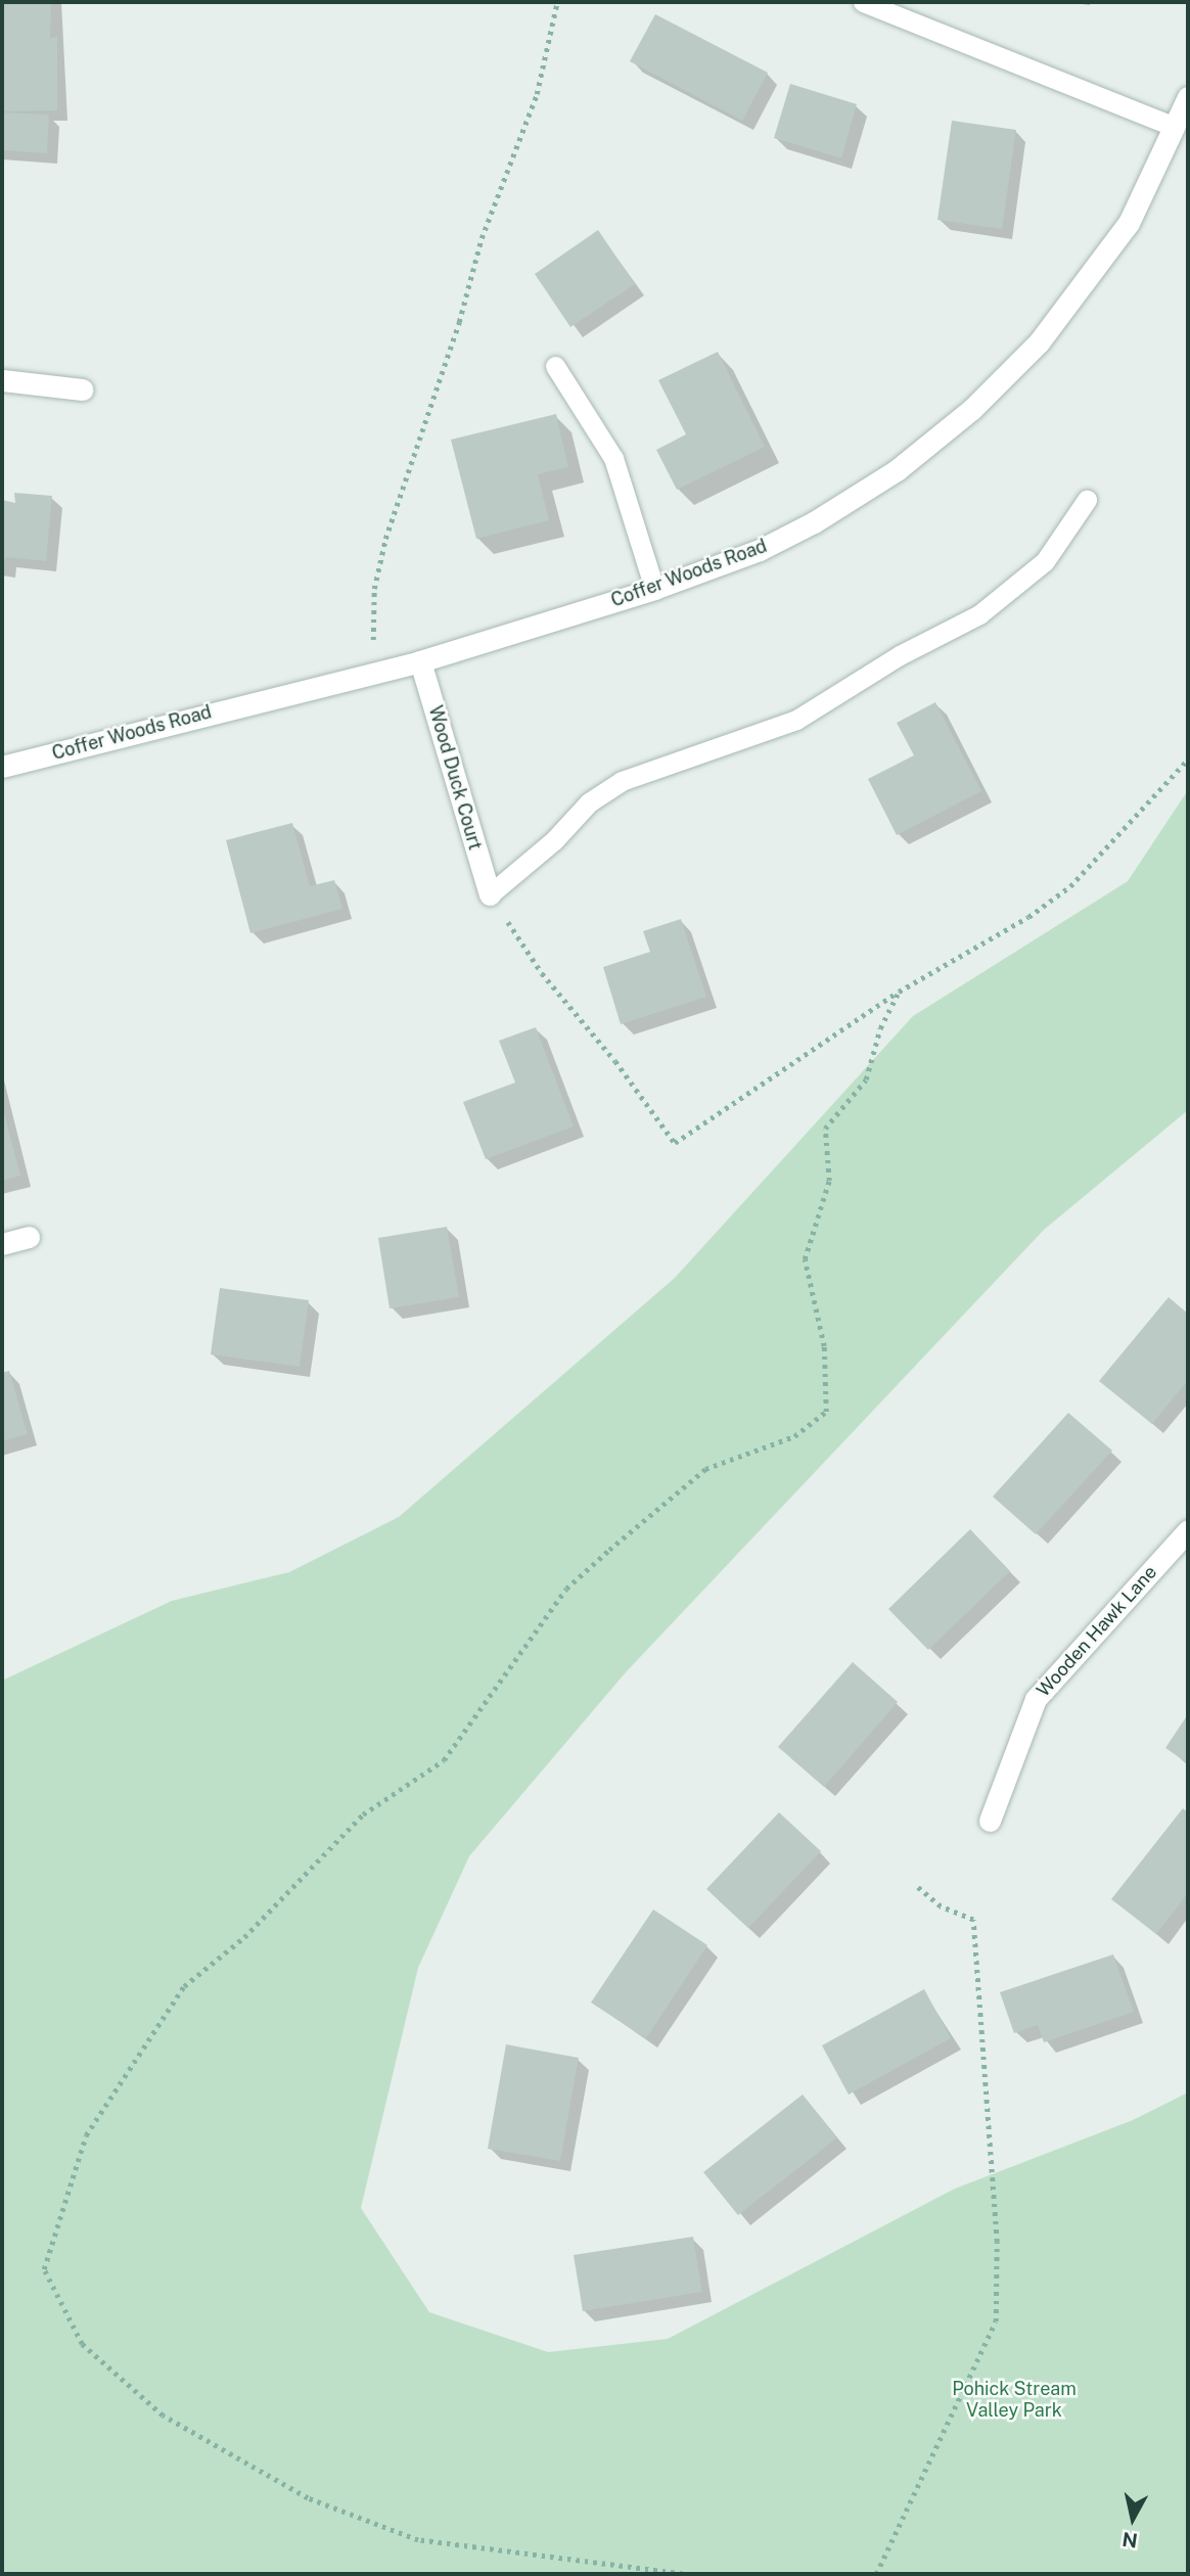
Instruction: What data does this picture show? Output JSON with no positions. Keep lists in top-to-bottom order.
{
  "streets": {
    "street": ["Coffer Woods Road", "Wood Duck Court", "Wooden Hawk Lane"]
  },
  "crossings": [
    ["Coffer Woods Road", "Wood Duck Court"]
  ],
  "parks": ["Pohick Stream Valley Park"],
  "north": "bottom"
}
